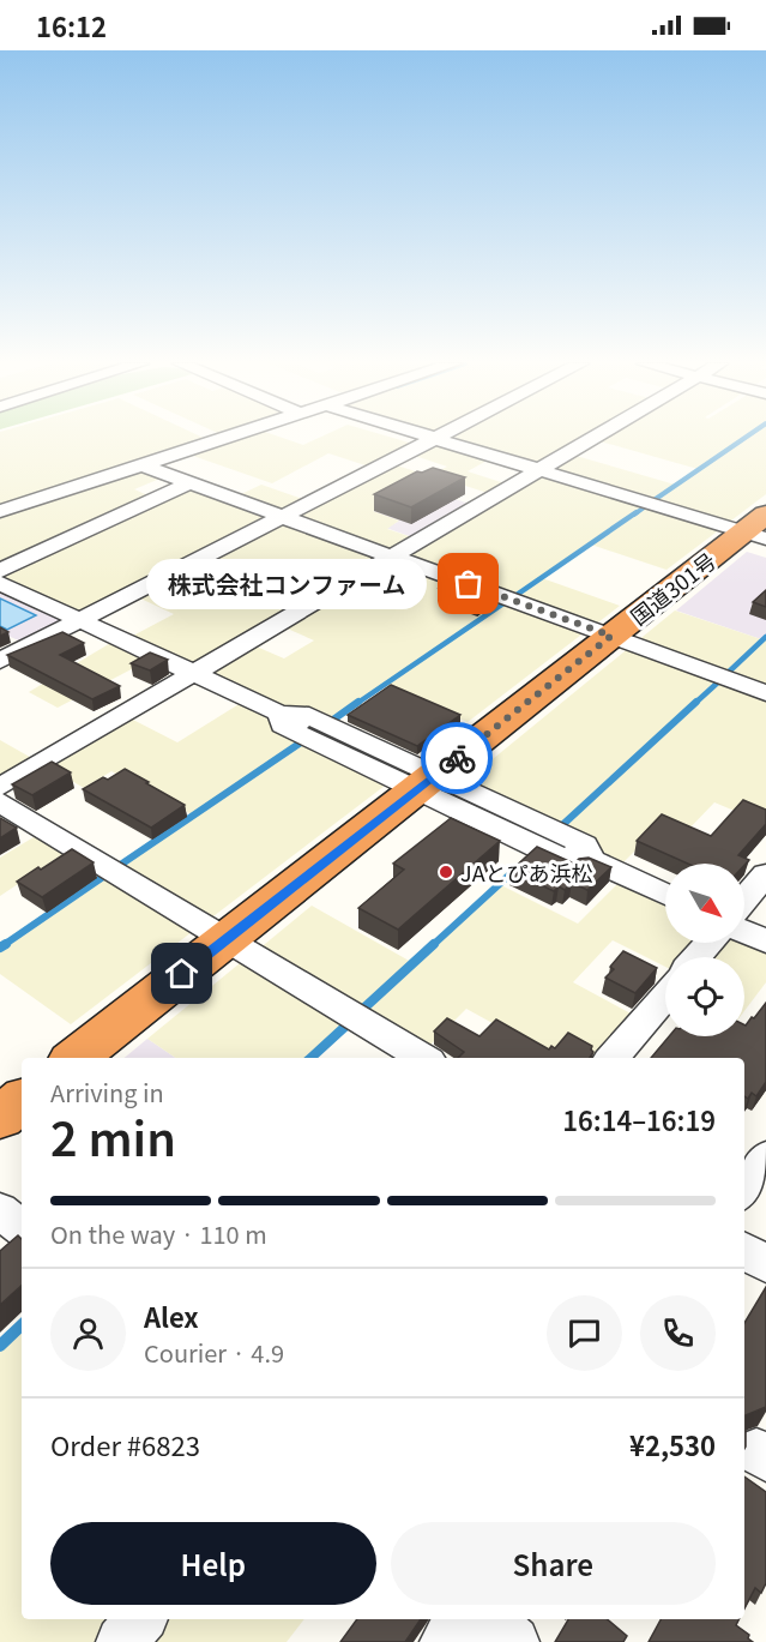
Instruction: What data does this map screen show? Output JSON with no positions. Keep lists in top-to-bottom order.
{
  "streets": {
    "highway": ["国道301号"]
  },
  "places": ["株式会社コンファーム", "JAとぴあ浜松"],
  "north": "bottom right",
  "page": {
    "status": "16:12",
    "bubble": "株式会社コンファーム",
    "heading": ["2 min", "Arriving in", "16:14–16:19"],
    "panel": [
      "Alex",
      "Courier · 4.9",
      "Order #6823",
      "¥2,530"
    ],
    "bar": "On the way · 110 m",
    "buttons": ["Help", "Share"]
  }
}
